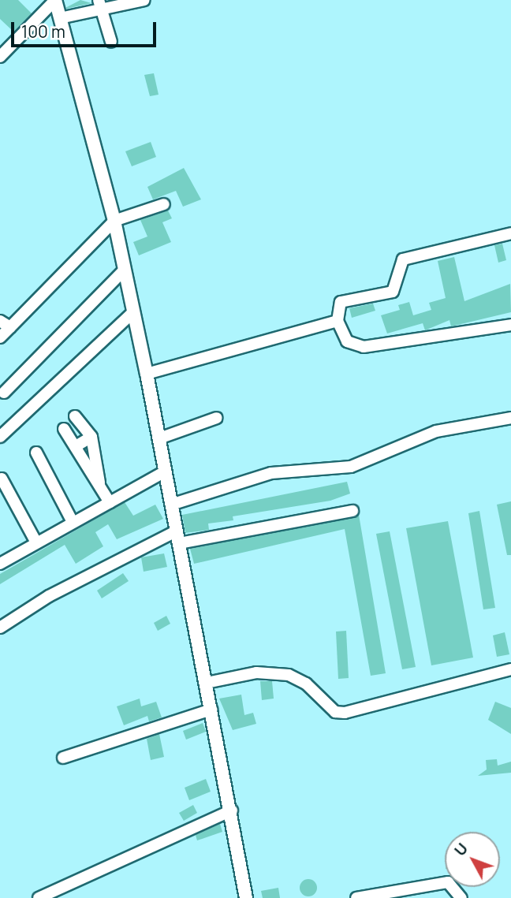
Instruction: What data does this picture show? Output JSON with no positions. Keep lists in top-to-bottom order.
{
  "scale_bar": "100 m",
  "north": "top left"
}
